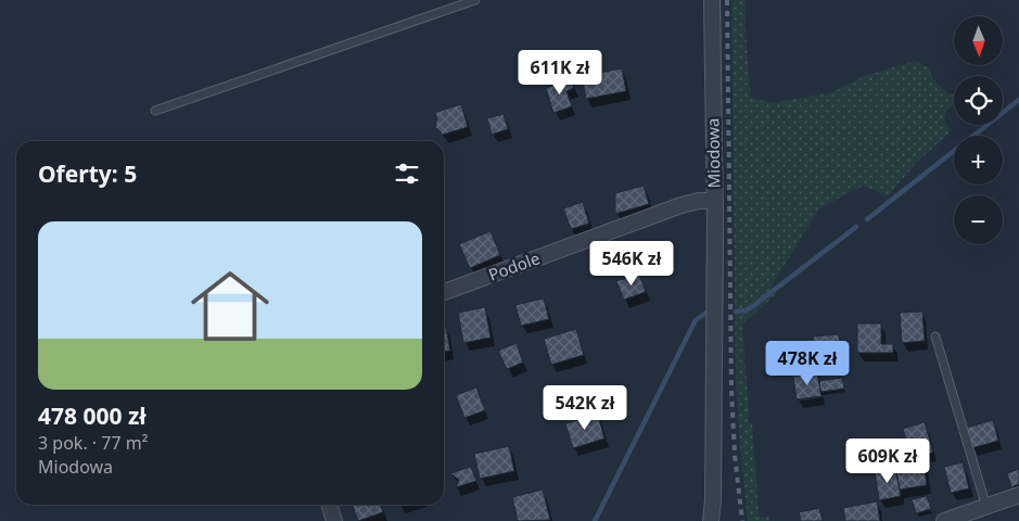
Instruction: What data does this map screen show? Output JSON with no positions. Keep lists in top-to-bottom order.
{
  "streets": {
    "street": ["Miodowa", "Podole"]
  },
  "crossings": [
    ["Miodowa", "Podole"]
  ],
  "north": "bottom",
  "page": {
    "map_buttons": ["+", "−"],
    "price": [
      "611K zł",
      "546K zł",
      "478K zł",
      "542K zł",
      "609K zł"
    ],
    "heading": "Oferty: 5",
    "list": [
      {
        "name": "478 000 zł",
        "note": "3 pok. · 77 m² · Miodowa"
      }
    ]
  }
}
